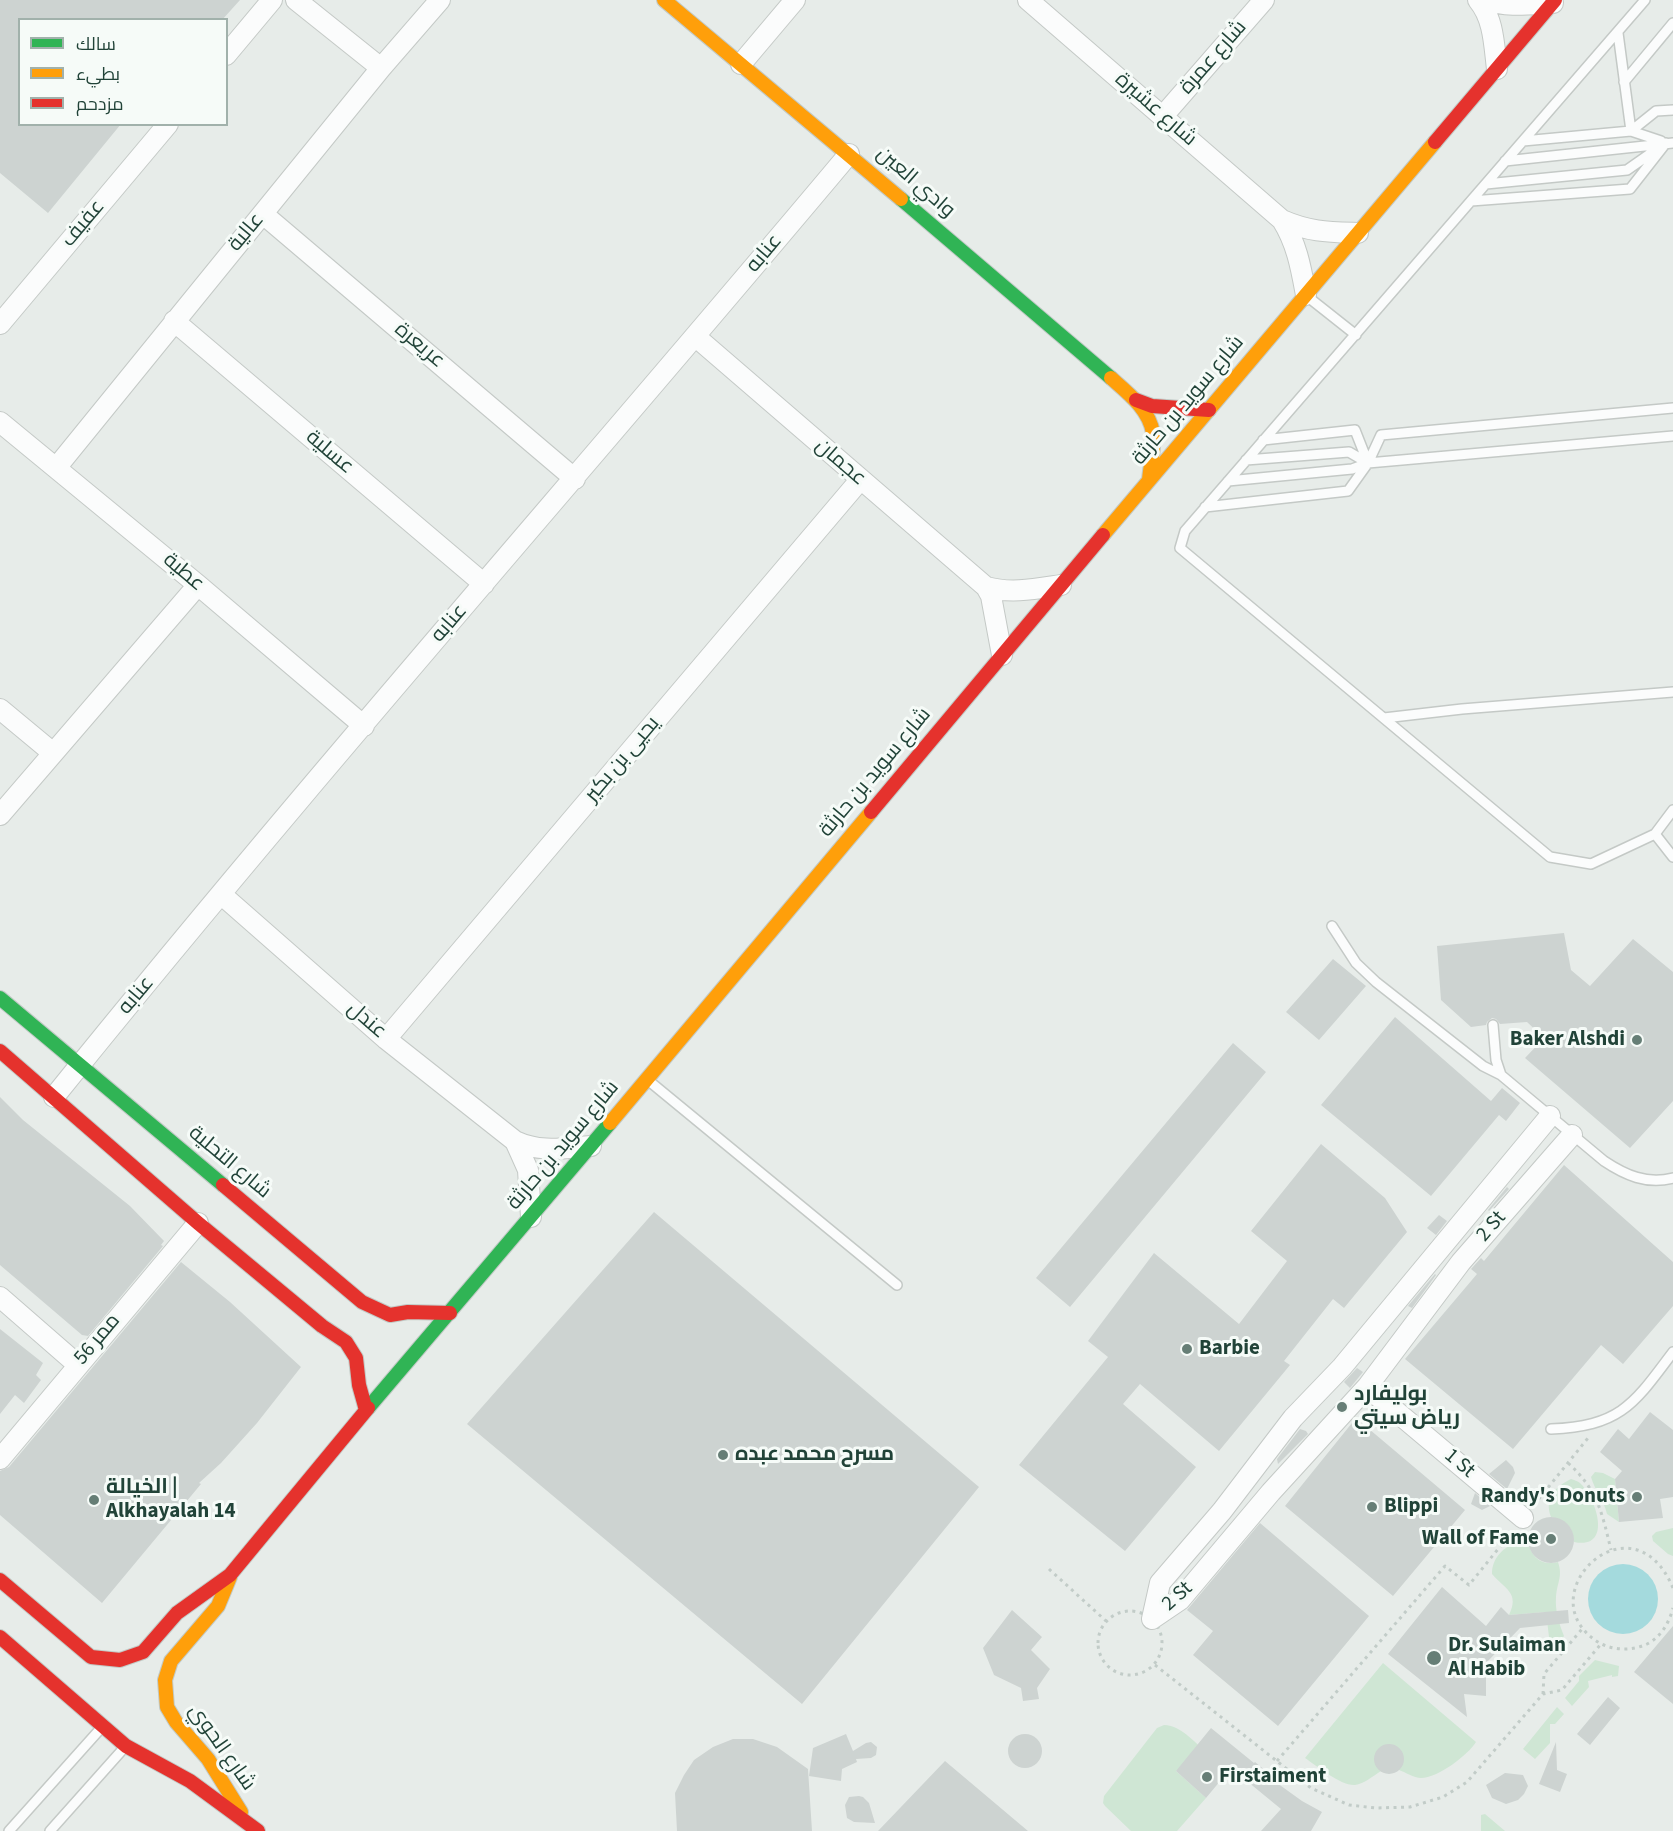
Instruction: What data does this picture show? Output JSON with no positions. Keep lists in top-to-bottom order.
{
  "streets": {
    "street": [
      "شارع عمرة",
      "شارع عشيرة",
      "وادي العين",
      "عفيف",
      "عالية",
      "عنابه",
      "عريعرة",
      "شارع سويد بن حارثة",
      "عسلية",
      "عجمان",
      "عطية",
      "يحيى بن بكير",
      "عندل",
      "شارع التحلية",
      "2 St",
      "ممر 56",
      "1 St",
      "شارع الحوي"
    ]
  },
  "crossings": [
    ["شارع عمرة", "شارع عشيرة"],
    ["شارع عشيرة", "شارع سويد بن حارثة"],
    ["وادي العين", "عنابه"],
    ["وادي العين", "شارع سويد بن حارثة"],
    ["عالية", "عريعرة"],
    ["عالية", "عسلية"],
    ["عالية", "عطية"],
    ["عنابه", "عريعرة"],
    ["عنابه", "عسلية"],
    ["عنابه", "عجمان"],
    ["عنابه", "عطية"],
    ["عنابه", "عندل"],
    ["عنابه", "شارع التحلية"],
    ["شارع سويد بن حارثة", "عندل"],
    ["شارع سويد بن حارثة", "شارع التحلية"],
    ["شارع سويد بن حارثة", "شارع الحوي"],
    ["عجمان", "يحيى بن بكير"],
    ["يحيى بن بكير", "عندل"],
    ["2 St", "1 St"]
  ],
  "places": [
    "Baker Alshdi",
    "Barbie",
    "بوليفارد رياض سيتي",
    "مسرح محمد عبده",
    "Randy's Donuts",
    "الخيالة | Alkhayalah 14",
    "Blippi",
    "Wall of Fame",
    "Dr. Sulaiman Al Habib",
    "Firstaiment"
  ],
  "legend": ["سالك", "بطيء", "مزدحم"]
}
